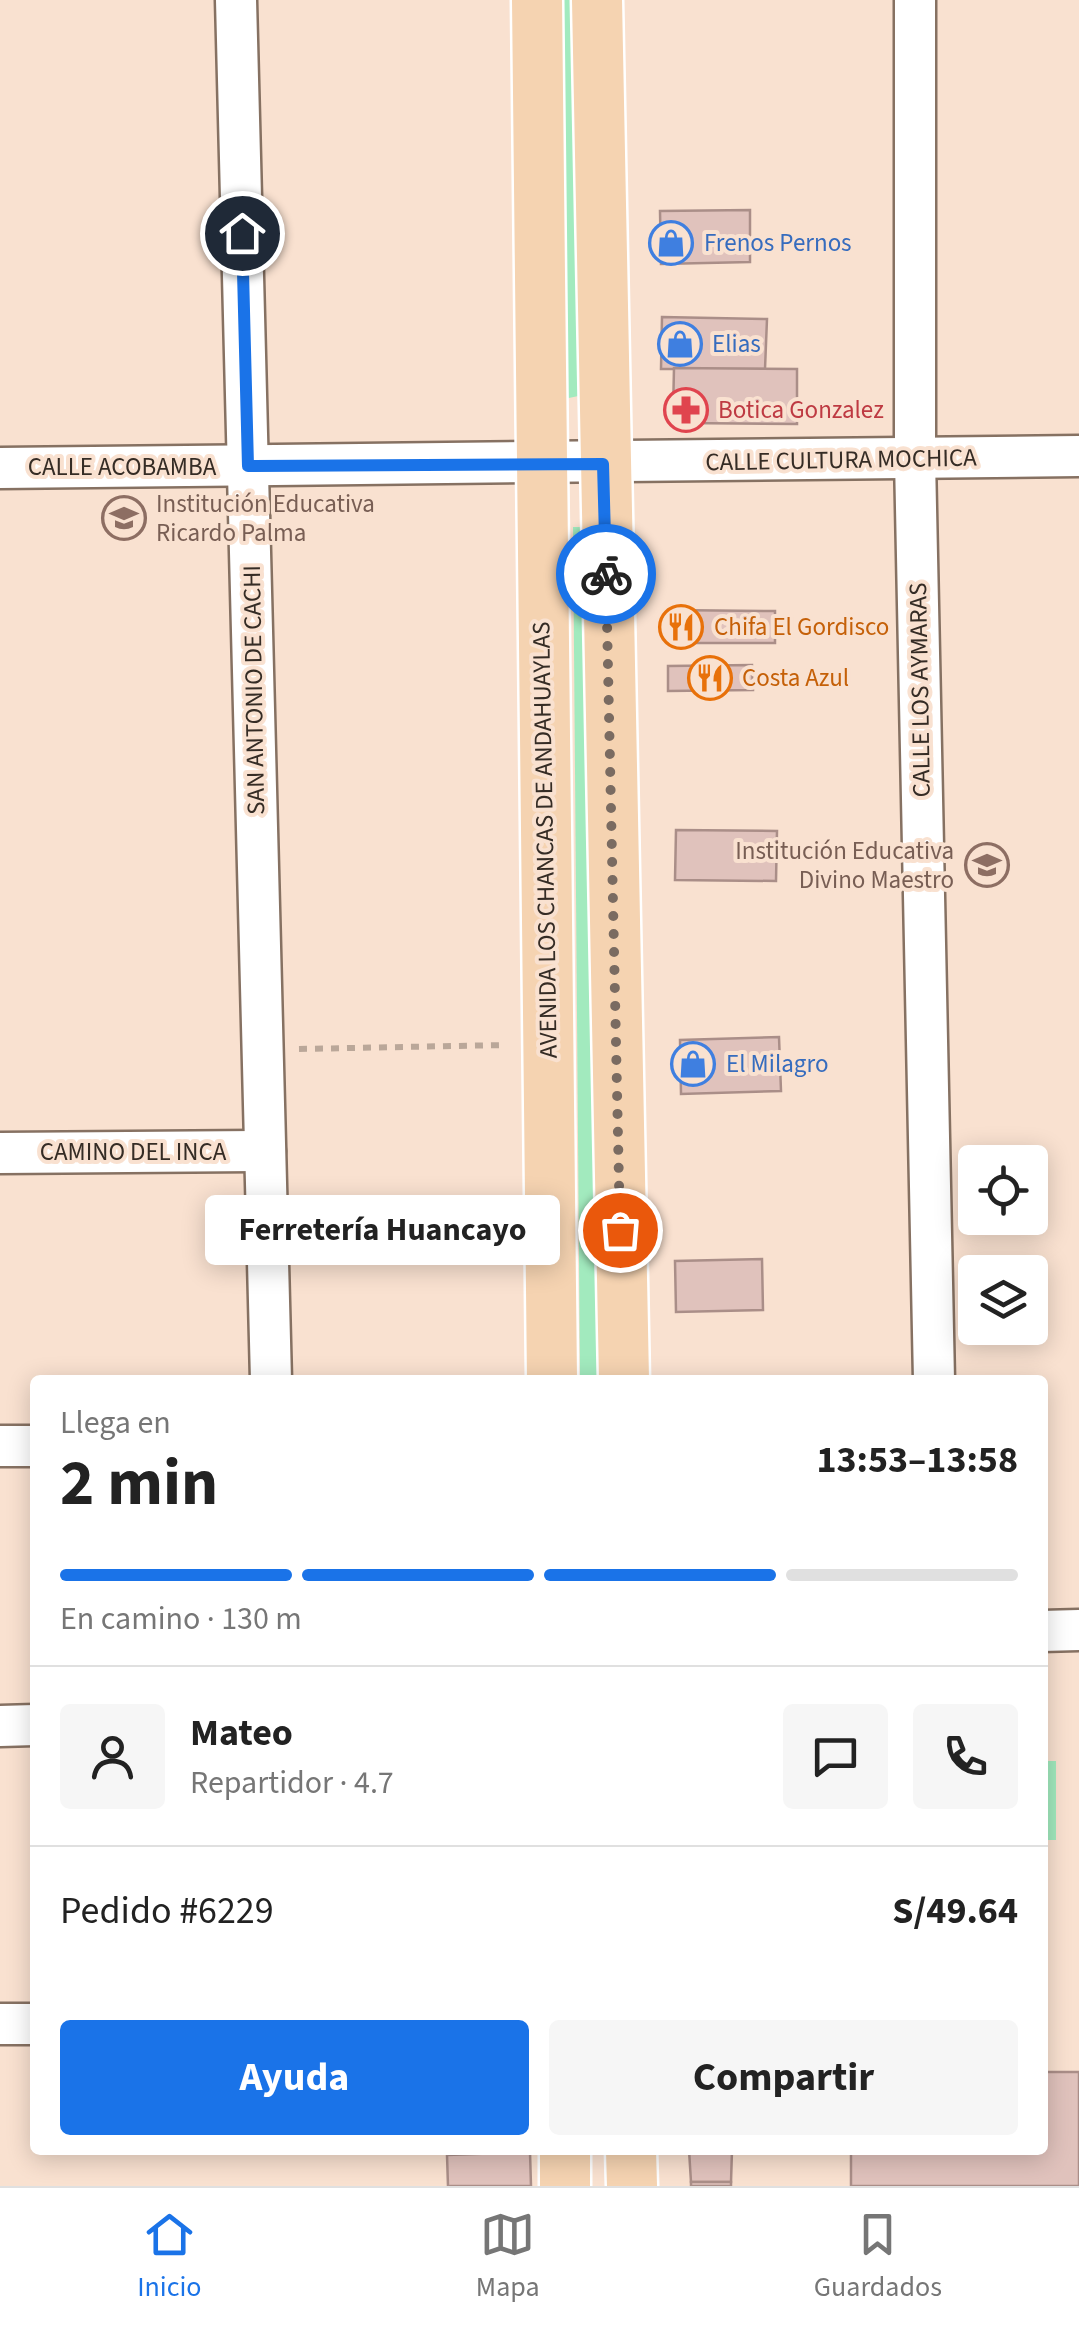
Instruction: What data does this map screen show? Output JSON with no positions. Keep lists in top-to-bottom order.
{
  "streets": {
    "main road": ["AVENIDA LOS CHANCAS DE ANDAHUAYLAS"],
    "street": [
      "CALLE CULTURA MOCHICA",
      "CALLE ACOBAMBA",
      "SAN ANTONIO DE CACHI",
      "CALLE LOS AYMARAS",
      "CAMINO DEL INCA"
    ]
  },
  "crossings": [
    ["CALLE CULTURA MOCHICA", "CALLE ACOBAMBA"],
    ["CALLE CULTURA MOCHICA", "CALLE LOS AYMARAS"],
    ["CALLE ACOBAMBA", "SAN ANTONIO DE CACHI"],
    ["CALLE ACOBAMBA", "AVENIDA LOS CHANCAS DE ANDAHUAYLAS"],
    ["SAN ANTONIO DE CACHI", "CAMINO DEL INCA"]
  ],
  "places": {
    "shop": ["Frenos Pernos", "Elias", "El Milagro"],
    "pharmacy": ["Botica Gonzalez"],
    "school or university": ["Institución Educativa Ricardo Palma", "Institución Educativa Divino Maestro"],
    "restaurant": ["Chifa El Gordisco", "Costa Azul"],
    "other": ["Ferretería Huancayo"]
  },
  "page": {
    "bubble": "Ferretería Huancayo",
    "heading": ["2 min", "Llega en", "13:53–13:58"],
    "panel": [
      "Mateo",
      "Repartidor · 4.7",
      "Pedido #6229",
      "S/49.64"
    ],
    "bar": "En camino · 130 m",
    "buttons": ["Ayuda", "Compartir"],
    "tabs": ["Inicio", "Mapa", "Guardados"]
  }
}
